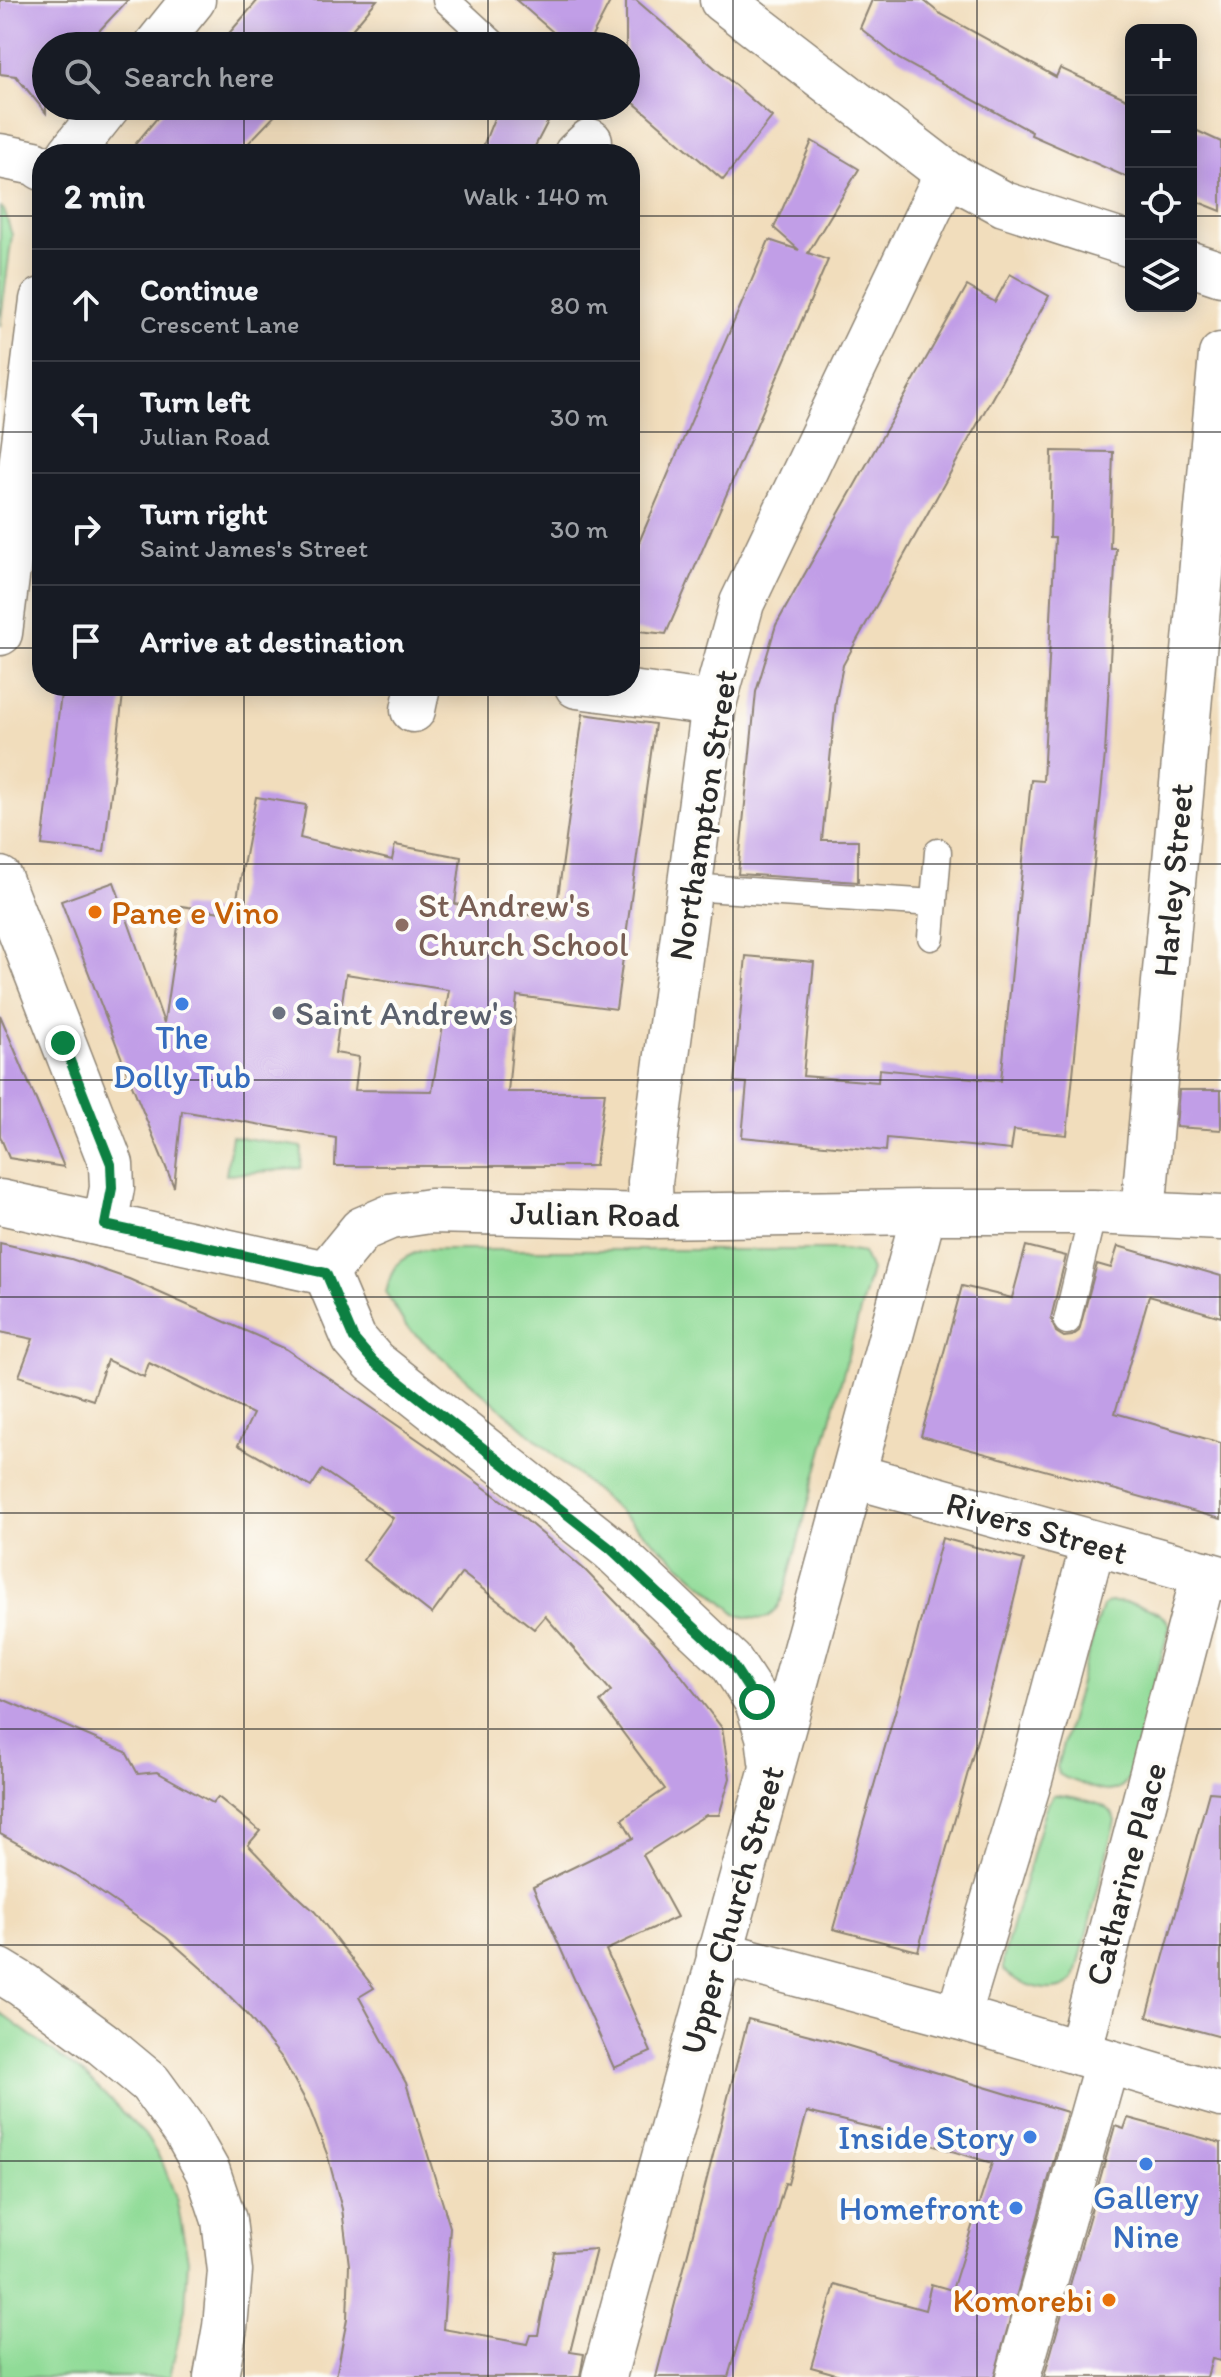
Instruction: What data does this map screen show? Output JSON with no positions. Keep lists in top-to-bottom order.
{
  "streets": {
    "street": [
      "Northampton Street",
      "Harley Street",
      "Julian Road",
      "Rivers Street",
      "Catharine Place",
      "Upper Church Street"
    ]
  },
  "crossings": [
    ["Northampton Street", "Julian Road"],
    ["Harley Street", "Julian Road"],
    ["Julian Road", "Upper Church Street"],
    ["Rivers Street", "Catharine Place"],
    ["Rivers Street", "Upper Church Street"]
  ],
  "places": [
    "Pane e Vino",
    "St Andrew's Church School",
    "The Dolly Tub",
    "Saint Andrew's",
    "Inside Story",
    "Gallery Nine",
    "Homefront",
    "Komorebi"
  ],
  "page": {
    "map_buttons": ["+", "−"],
    "search": "Search here",
    "heading": ["2 min", "Walk · 140 m"],
    "list": [
      ["Continue", "Crescent Lane", "80 m"],
      ["Turn left", "Julian Road", "30 m"],
      ["Turn right", "Saint James's Street", "30 m"],
      "Arrive at destination"
    ]
  }
}
